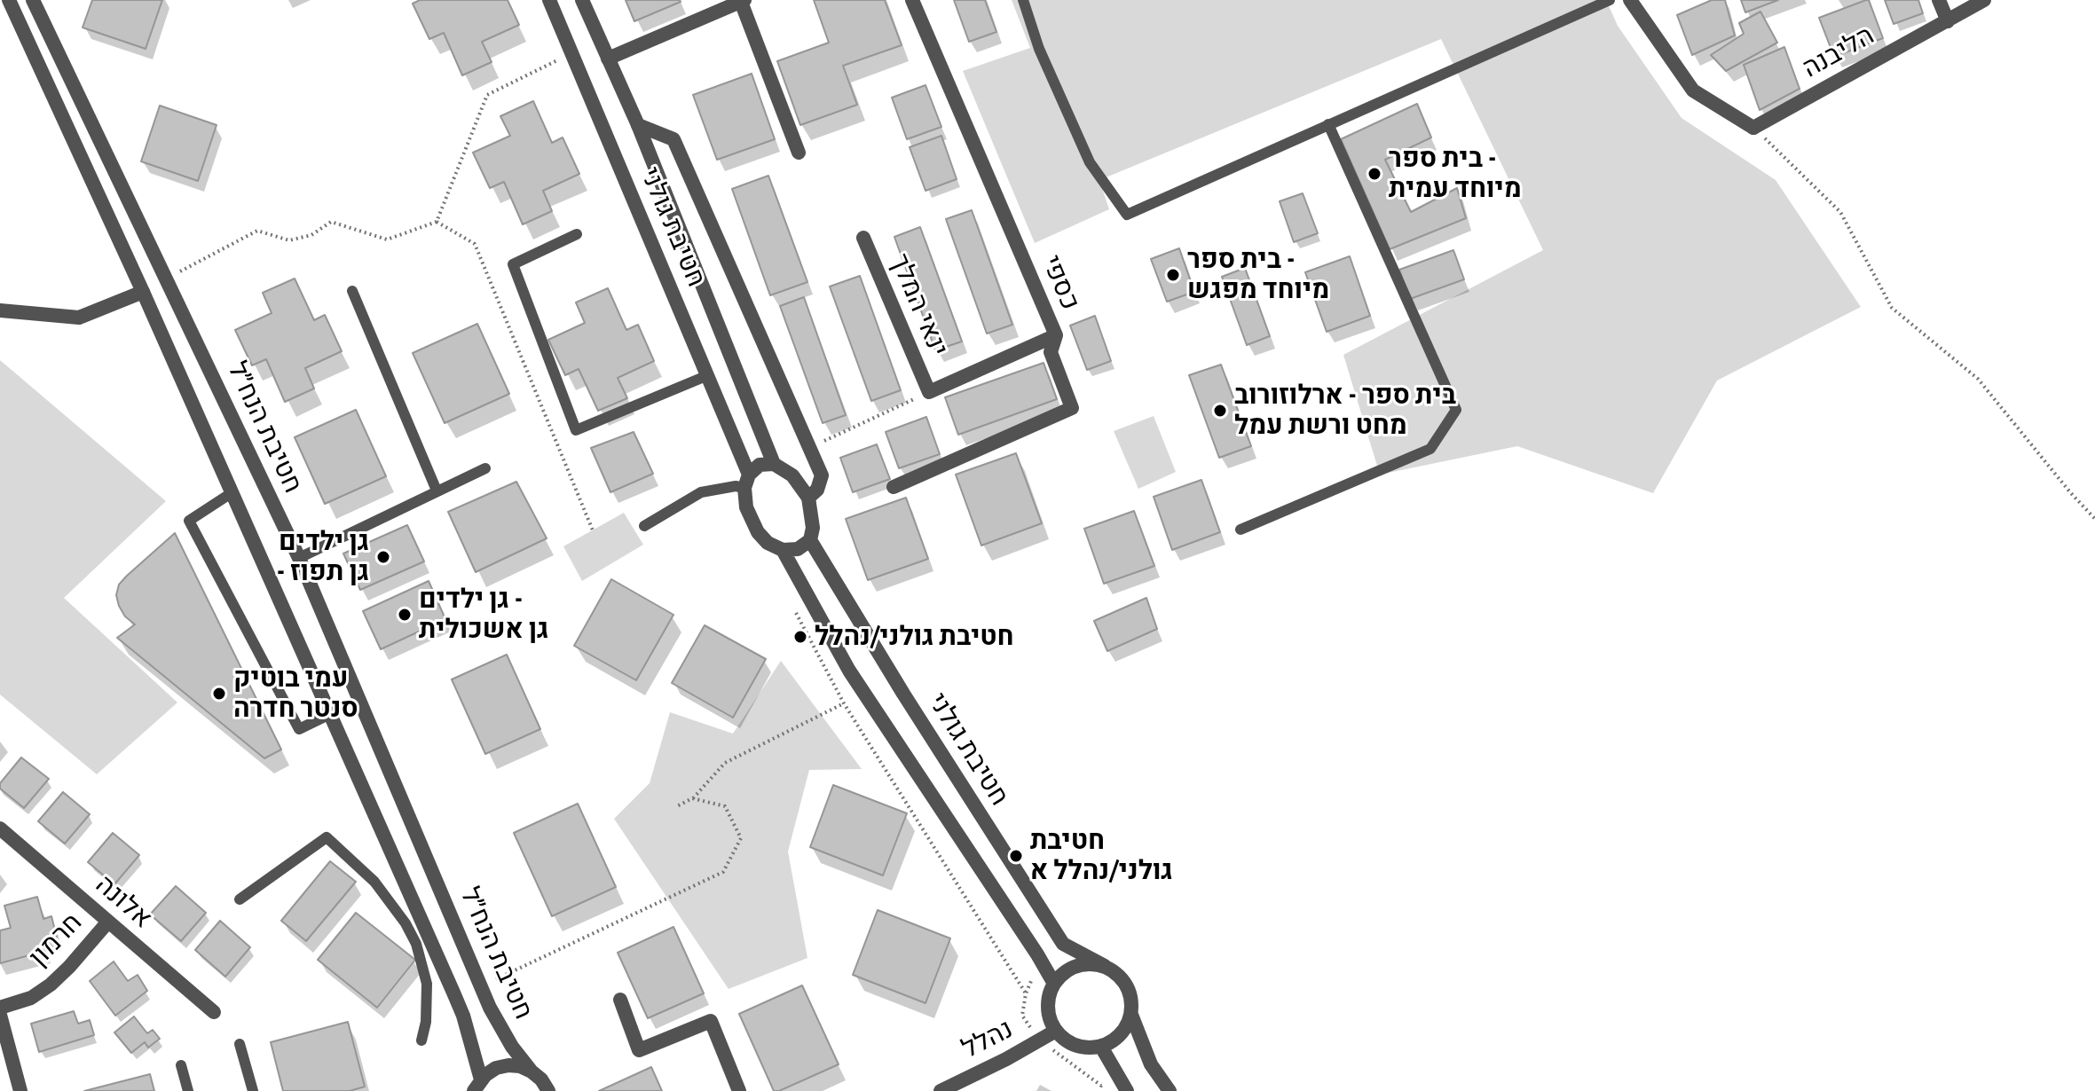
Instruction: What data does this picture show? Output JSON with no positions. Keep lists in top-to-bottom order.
{
  "streets": {
    "street": [
      "הליבנה",
      "חטיבת גולני",
      "כספי",
      "ינאי המלך",
      "חטיבת הנח״ל",
      "אלונה",
      "חרמון",
      "נהלל"
    ]
  },
  "crossings": [
    ["חטיבת גולני", "ינאי המלך"],
    ["חטיבת גולני", "נהלל"],
    ["כספי", "ינאי המלך"],
    ["אלונה", "חרמון"]
  ],
  "places": [
    "בית ספר - מיוחד עמית",
    "בית ספר - מיוחד מפגש",
    "בית ספר - ארלוזורוב מחט ורשת עמל",
    "גן ילדים - גן תפוז",
    "גן ילדים - גן אשכולית",
    "חטיבת גולני/נהלל",
    "עמי בוטיק סנטר חדרה",
    "חטיבת גולני/נהלל א"
  ]
}
